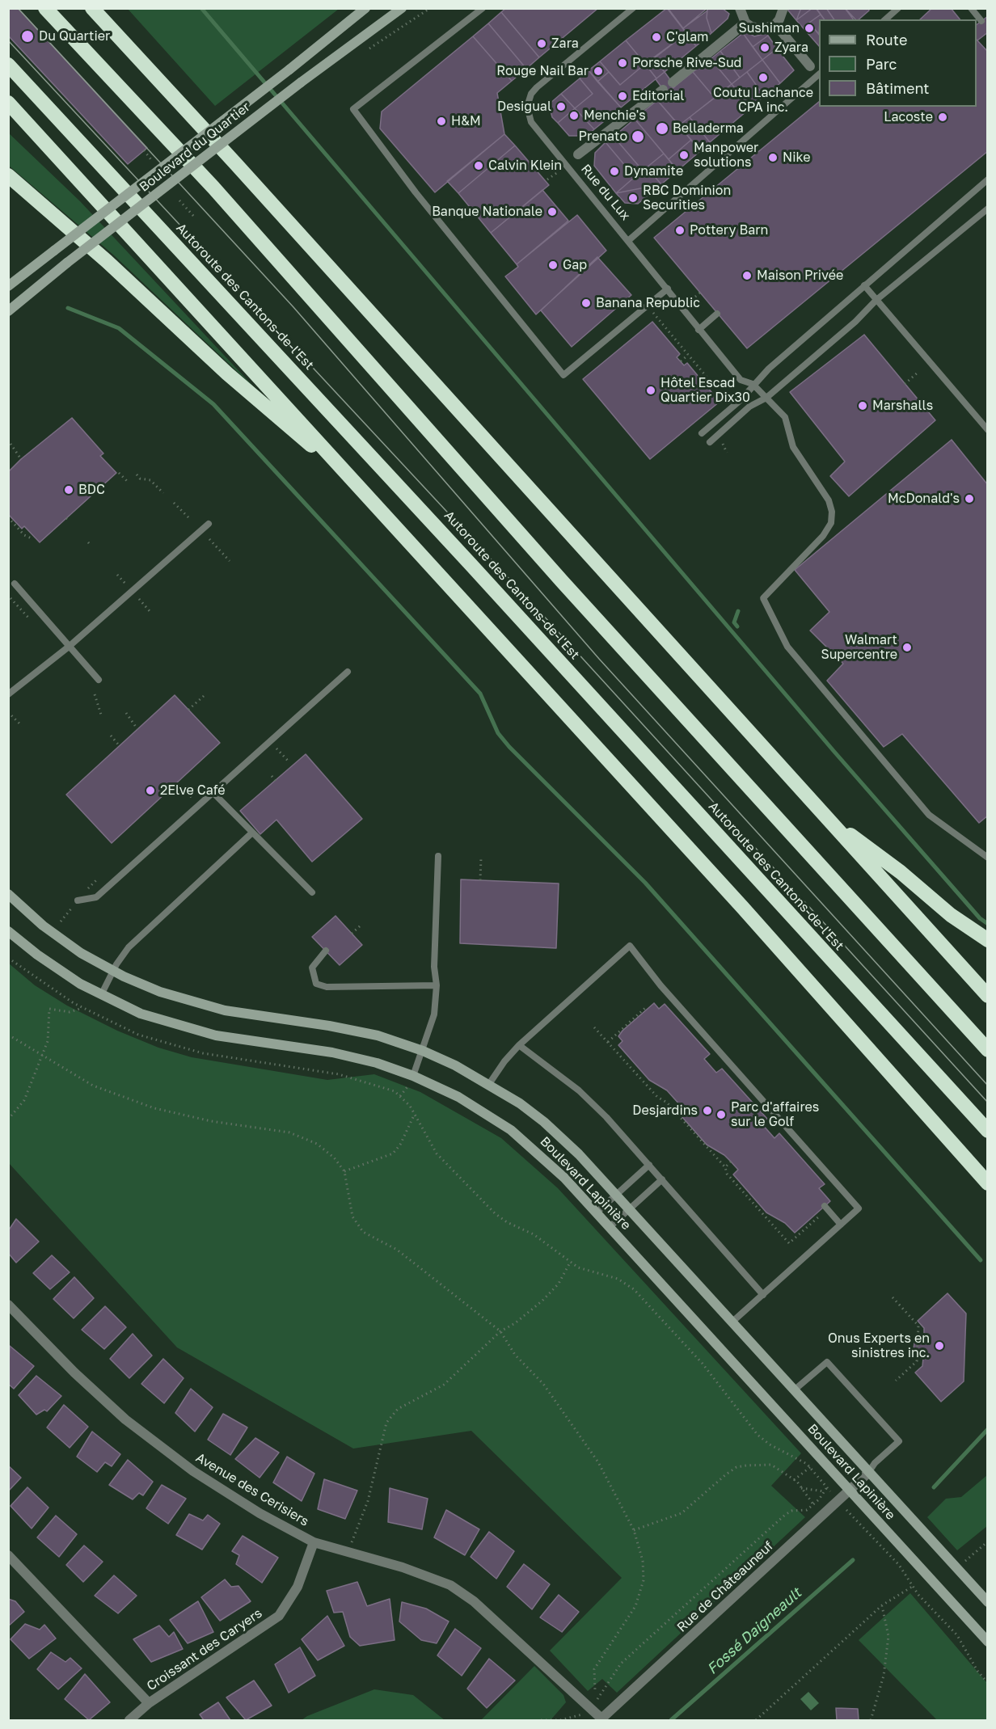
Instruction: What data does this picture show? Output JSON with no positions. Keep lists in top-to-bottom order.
{
  "streets": {
    "highway": ["Autoroute des Cantons-de-l'Est"],
    "main road": ["Boulevard du Quartier", "Boulevard Lapinière"],
    "street": ["Avenue des Cerisiers", "Rue de Châteauneuf", "Croissant des Caryers"],
    "lane": ["Rue du Lux"]
  },
  "crossings": [
    ["Boulevard Lapinière", "Rue de Châteauneuf"],
    ["Avenue des Cerisiers", "Rue de Châteauneuf"],
    ["Avenue des Cerisiers", "Croissant des Caryers"]
  ],
  "water": ["Fossé Daigneault"],
  "places": [
    "Sushiman",
    "Du Quartier",
    "C'glam",
    "Zara",
    "Zyara",
    "Porsche Rive-Sud",
    "Rouge Nail Bar",
    "Coutu Lachance CPA inc.",
    "Editorial",
    "Desigual",
    "Menchie's",
    "Lacoste",
    "H&M",
    "Belladerma",
    "Prenato",
    "Manpower solutions",
    "Nike",
    "Calvin Klein",
    "Dynamite",
    "RBC Dominion Securities",
    "Banque Nationale",
    "Pottery Barn",
    "Gap",
    "Maison Privée",
    "Banana Republic",
    "Hôtel Escad Quartier Dix30",
    "Marshalls",
    "BDC",
    "McDonald's",
    "Walmart Supercentre",
    "2Elve Café",
    "Desjardins",
    "Parc d'affaires sur le Golf",
    "Onus Experts en sinistres inc."
  ],
  "legend": ["Route", "Parc", "Bâtiment"]
}
